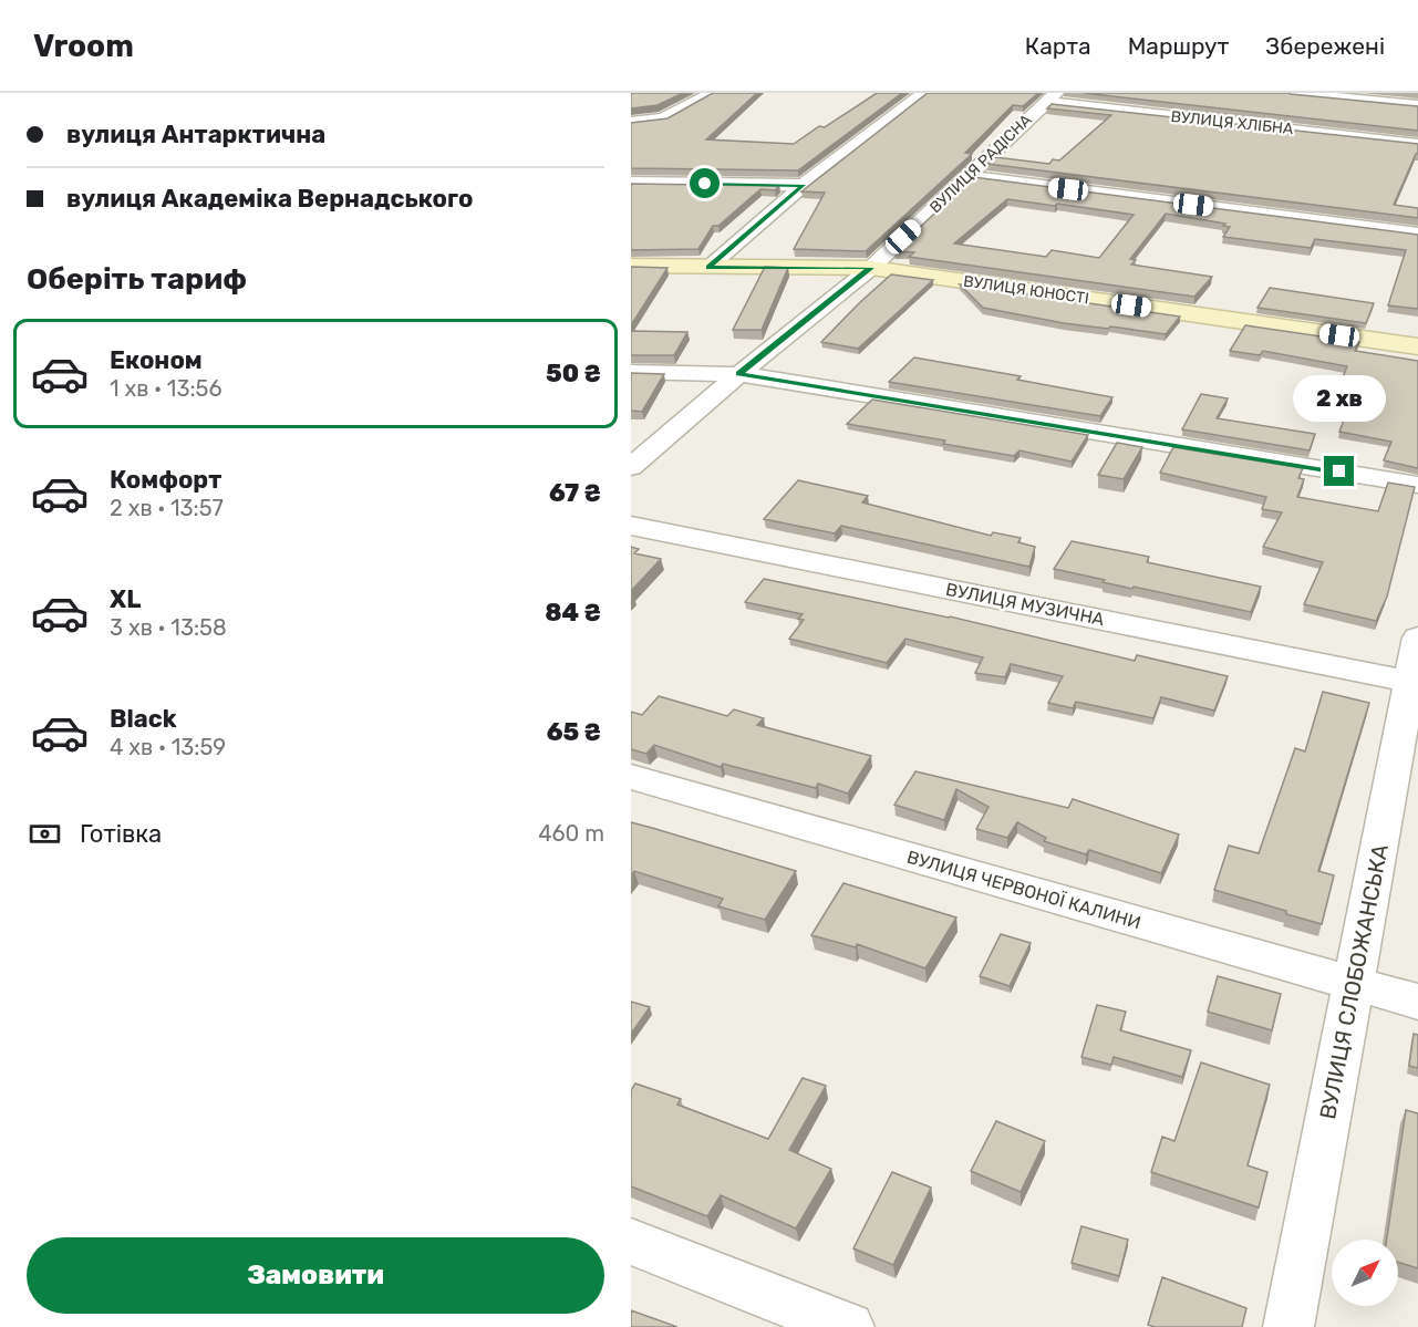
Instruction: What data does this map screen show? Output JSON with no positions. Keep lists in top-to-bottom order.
{
  "streets": {
    "street": [
      "ВУЛИЦЯ ХЛІБНА",
      "ВУЛИЦЯ РАДІСНА",
      "ВУЛИЦЯ ЮНОСТІ",
      "ВУЛИЦЯ МУЗИЧНА",
      "ВУЛИЦЯ ЧЕРВОНОЇ КАЛИНИ",
      "ВУЛИЦЯ СЛОБОЖАНСЬКА"
    ]
  },
  "crossings": [
    ["ВУЛИЦЯ ХЛІБНА", "ВУЛИЦЯ РАДІСНА"],
    ["ВУЛИЦЯ РАДІСНА", "ВУЛИЦЯ ЮНОСТІ"],
    ["ВУЛИЦЯ МУЗИЧНА", "ВУЛИЦЯ СЛОБОЖАНСЬКА"],
    ["ВУЛИЦЯ ЧЕРВОНОЇ КАЛИНИ", "ВУЛИЦЯ СЛОБОЖАНСЬКА"]
  ],
  "north": "top right",
  "page": {
    "header": "Vroom",
    "nav": ["Карта", "Маршрут", "Збережені"],
    "banner": ["вулиця Антарктична", "вулиця Академіка Вернадського"],
    "heading": "Оберіть тариф",
    "list": [
      {
        "name": "Економ",
        "note": "1 хв · 13:56",
        "value": "50 ₴"
      },
      {
        "name": "Комфорт",
        "note": "2 хв · 13:57",
        "value": "67 ₴"
      },
      {
        "name": "XL",
        "note": "3 хв · 13:58",
        "value": "84 ₴"
      },
      {
        "name": "Black",
        "note": "4 хв · 13:59",
        "value": "65 ₴"
      }
    ],
    "bubble": "2 хв",
    "pay": ["Готівка", "460 m"],
    "buttons": "Замовити"
  }
}
